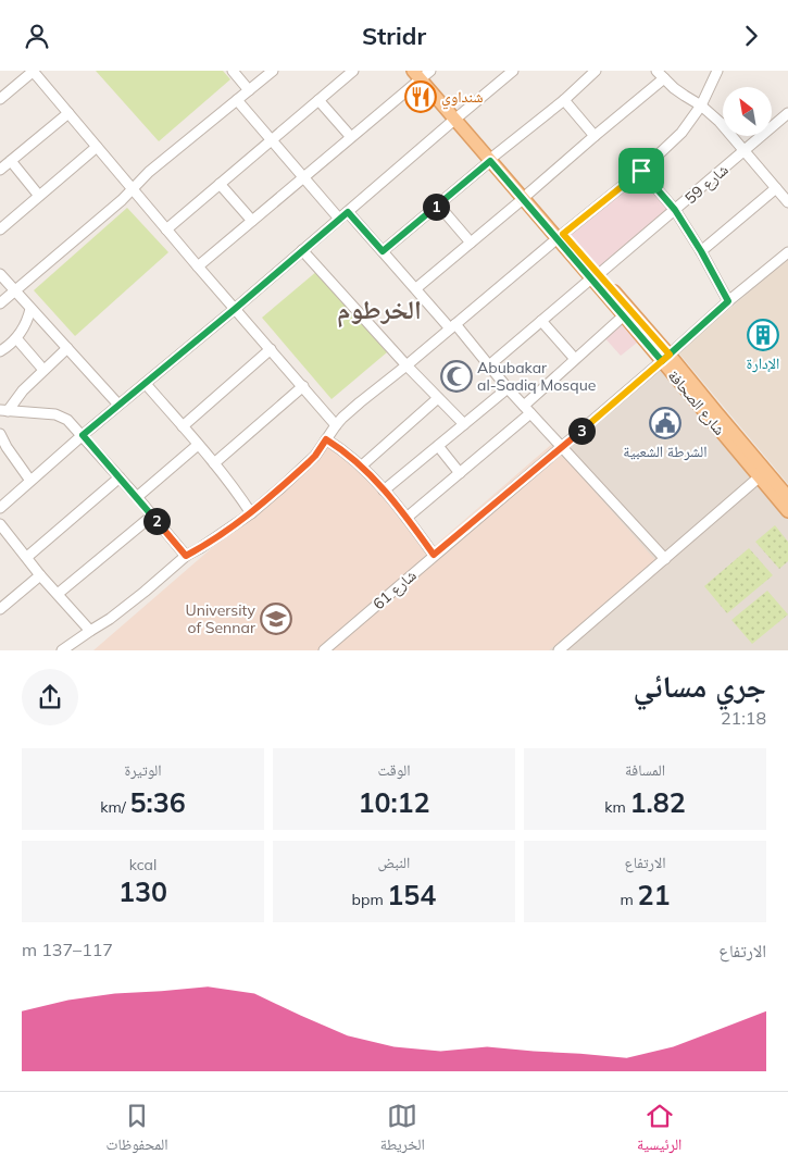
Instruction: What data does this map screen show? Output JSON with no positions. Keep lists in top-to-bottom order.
{
  "streets": {
    "main road": ["شارع الصحافة"],
    "street": ["شارع 59", "شارع 61"]
  },
  "crossings": [
    ["شارع 59", "شارع الصحافة"],
    ["شارع الصحافة", "شارع 61"]
  ],
  "districts": ["الخرطوم"],
  "places": {
    "restaurant": ["شنداوي"],
    "building": ["الإدارة"],
    "mosque": ["Abubakar al-Sadiq Mosque"],
    "public building": ["الشرطة الشعبية"],
    "school or university": ["University of Sennar"]
  },
  "north": "top left",
  "page": {
    "header": "Stridr",
    "pins": ["1", "3", "2"],
    "heading": ["جري مسائي", "21:18"],
    "stats": [
      ["المسافة", "1.82 km"],
      ["الوقت", "10:12"],
      ["الوتيرة", "5:36 /km"],
      ["الارتفاع", "21 m"],
      ["النبض", "154 bpm"],
      ["kcal", "130"]
    ],
    "chart": ["الارتفاع", "117–137 m"],
    "tabs": ["الرئيسية", "الخريطة", "المحفوظات"]
  }
}
